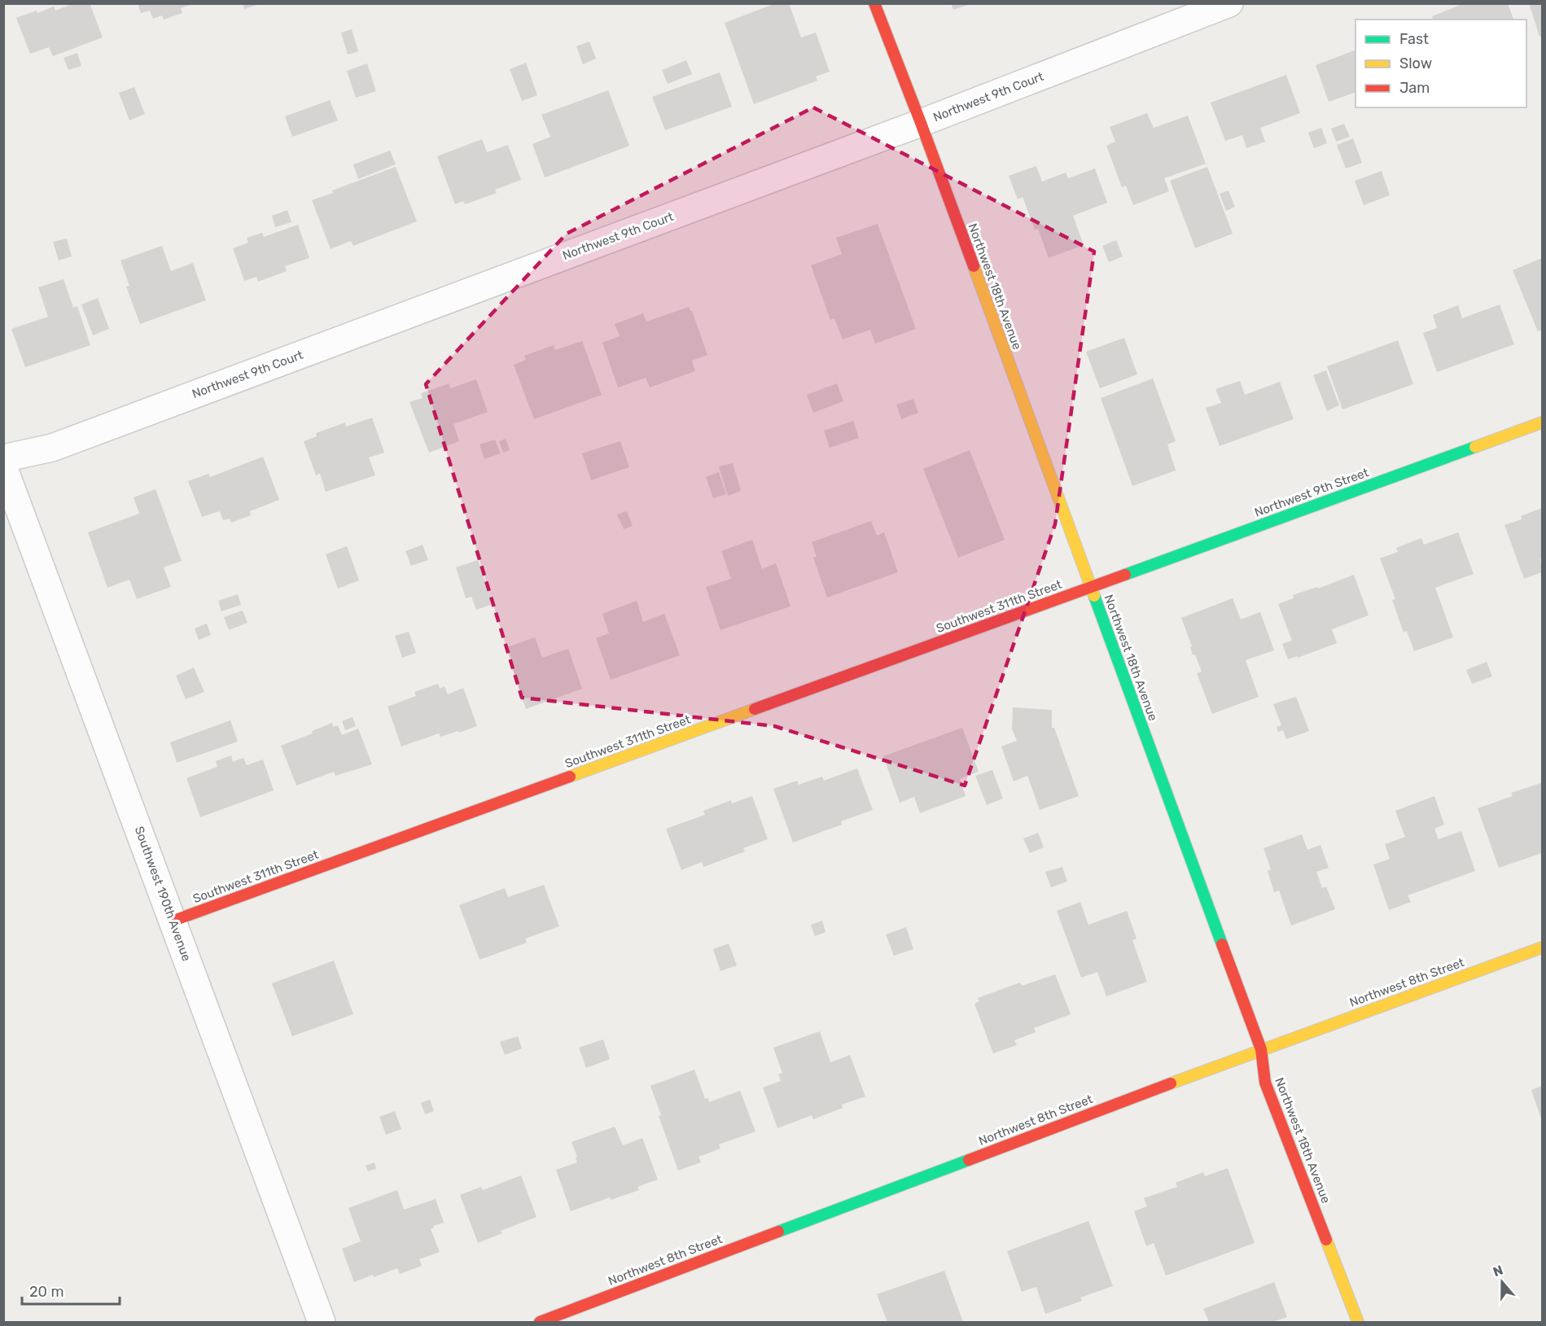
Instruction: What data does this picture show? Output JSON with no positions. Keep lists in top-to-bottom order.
{
  "streets": {
    "street": [
      "Northwest 9th Court",
      "Northwest 18th Avenue",
      "Northwest 9th Street",
      "Southwest 311th Street",
      "Southwest 190th Avenue",
      "Northwest 8th Street"
    ]
  },
  "crossings": [
    ["Northwest 9th Court", "Northwest 18th Avenue"],
    ["Northwest 18th Avenue", "Northwest 9th Street"],
    ["Northwest 18th Avenue", "Southwest 311th Street"],
    ["Northwest 18th Avenue", "Northwest 8th Street"],
    ["Northwest 9th Street", "Southwest 311th Street"],
    ["Southwest 311th Street", "Southwest 190th Avenue"]
  ],
  "legend": ["Fast", "Slow", "Jam"],
  "scale_bar": "20 m",
  "north": "top"
}
